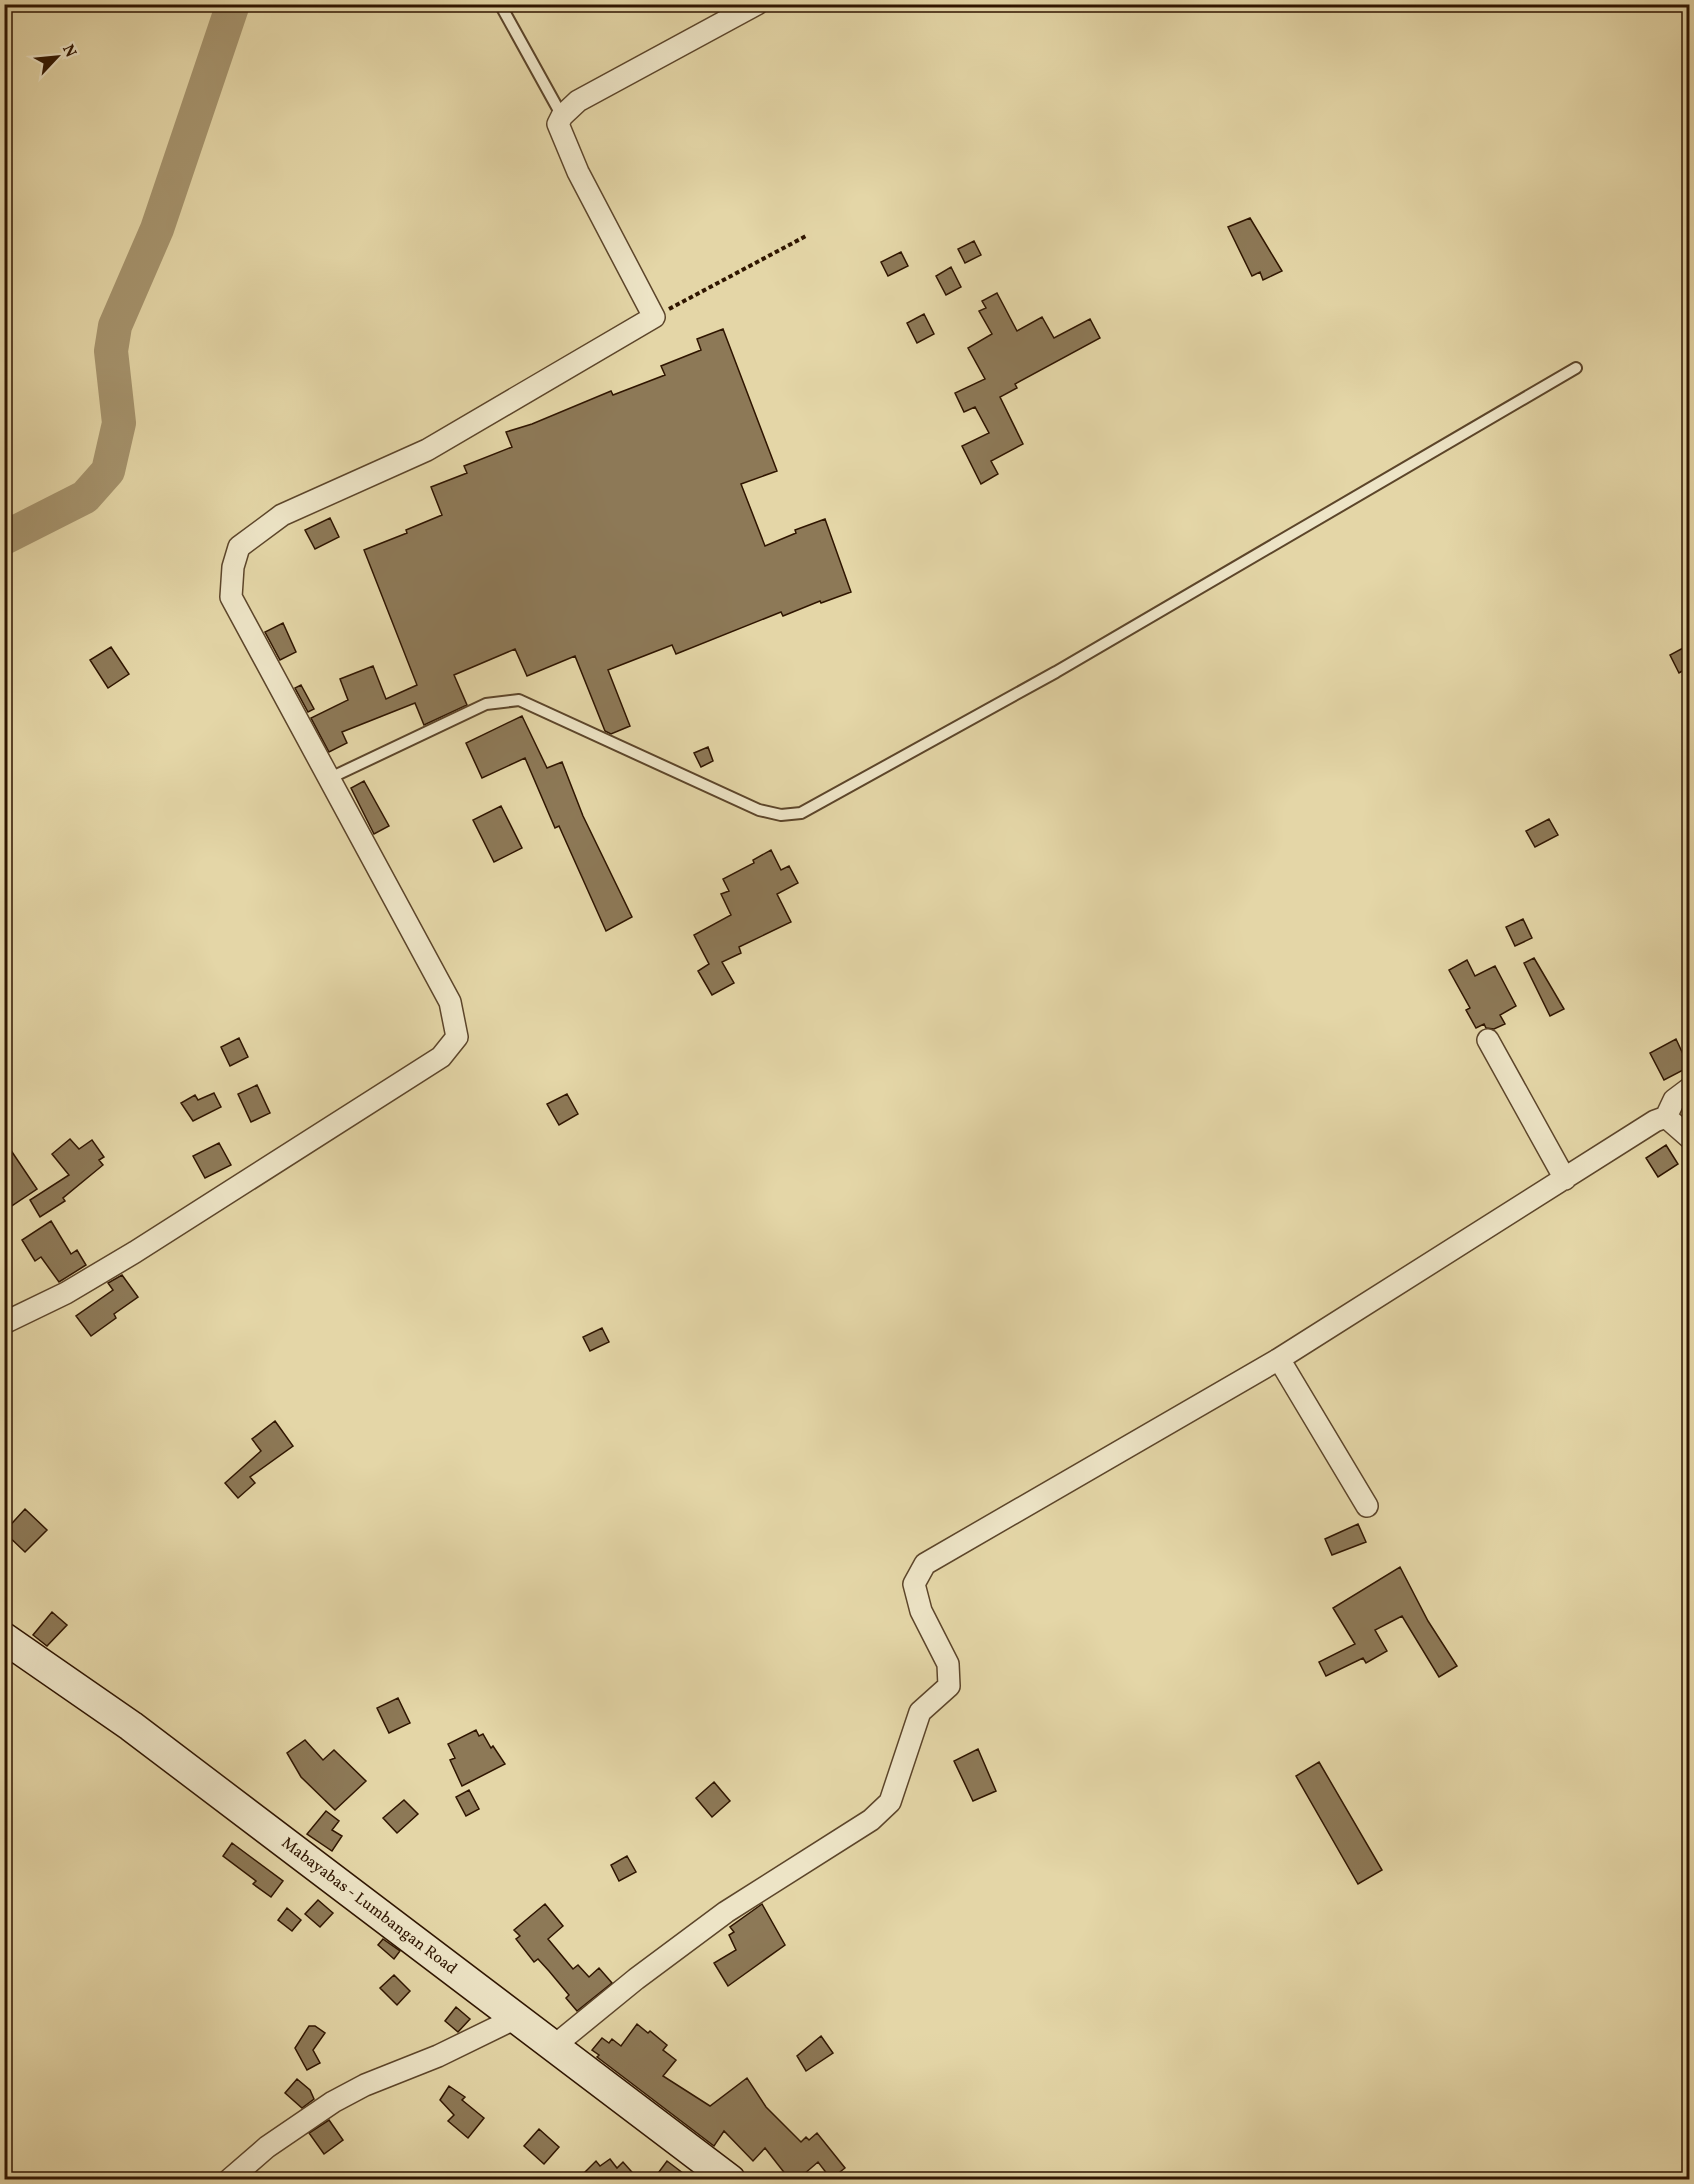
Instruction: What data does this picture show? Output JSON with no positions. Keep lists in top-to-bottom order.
{
  "streets": {
    "main road": ["Mabayabas - Lumbangan Road"]
  },
  "north": "top right"
}
